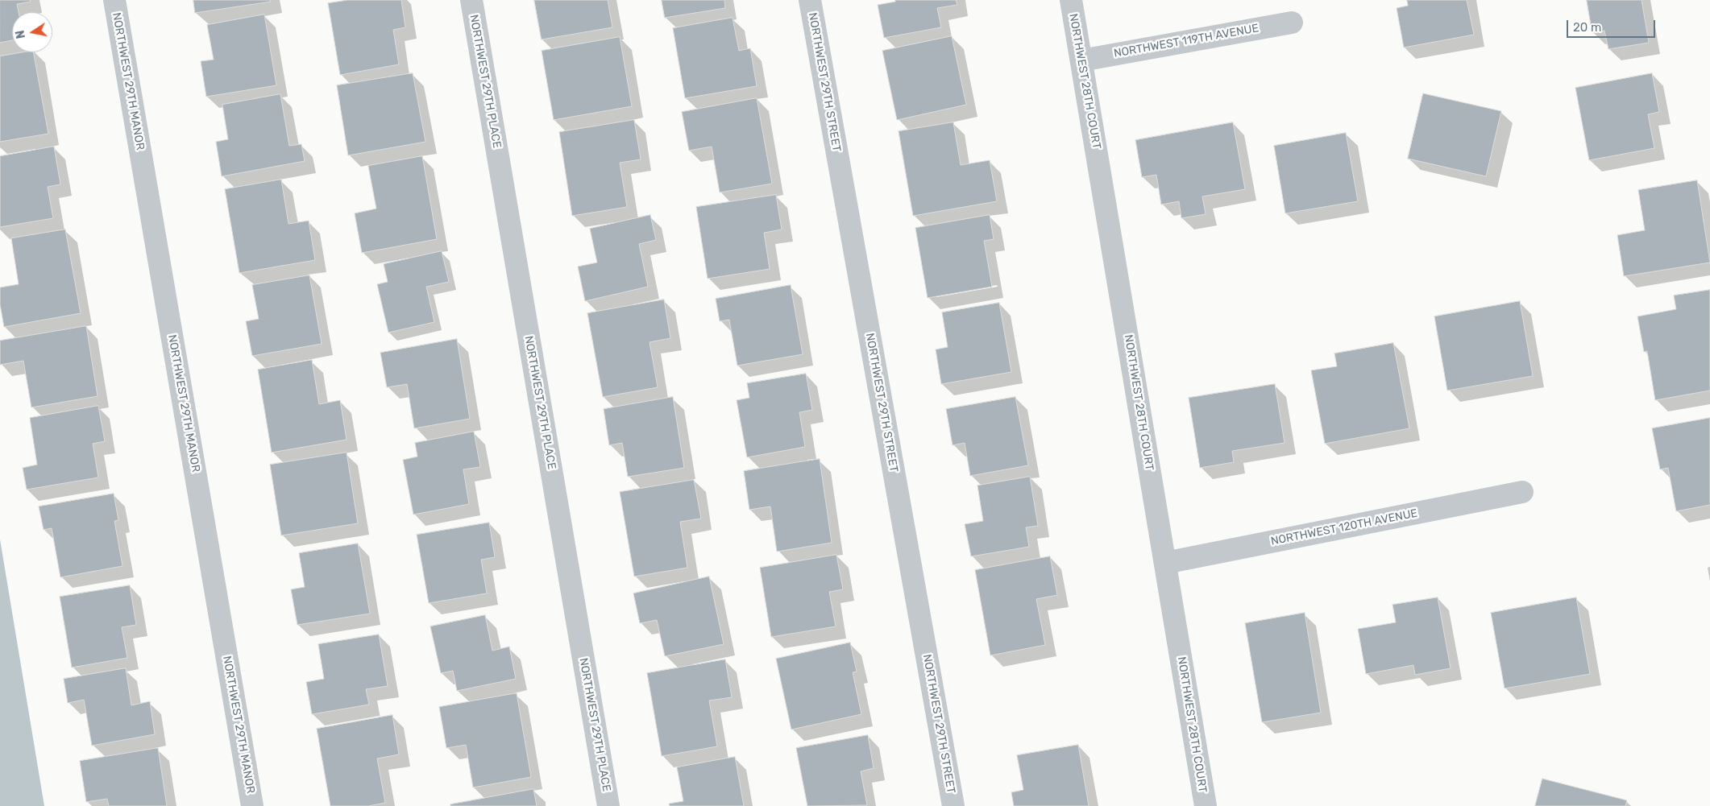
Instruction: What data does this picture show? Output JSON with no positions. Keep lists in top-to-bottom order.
{
  "streets": {
    "street": [
      "NORTHWEST 119TH AVENUE",
      "NORTHWEST 29TH MANOR",
      "NORTHWEST 29TH PLACE",
      "NORTHWEST 28TH COURT",
      "NORTHWEST 29TH STREET",
      "NORTHWEST 120TH AVENUE"
    ]
  },
  "crossings": [
    ["NORTHWEST 119TH AVENUE", "NORTHWEST 28TH COURT"],
    ["NORTHWEST 28TH COURT", "NORTHWEST 120TH AVENUE"]
  ],
  "scale_bar": "20 m",
  "north": "left"
}
